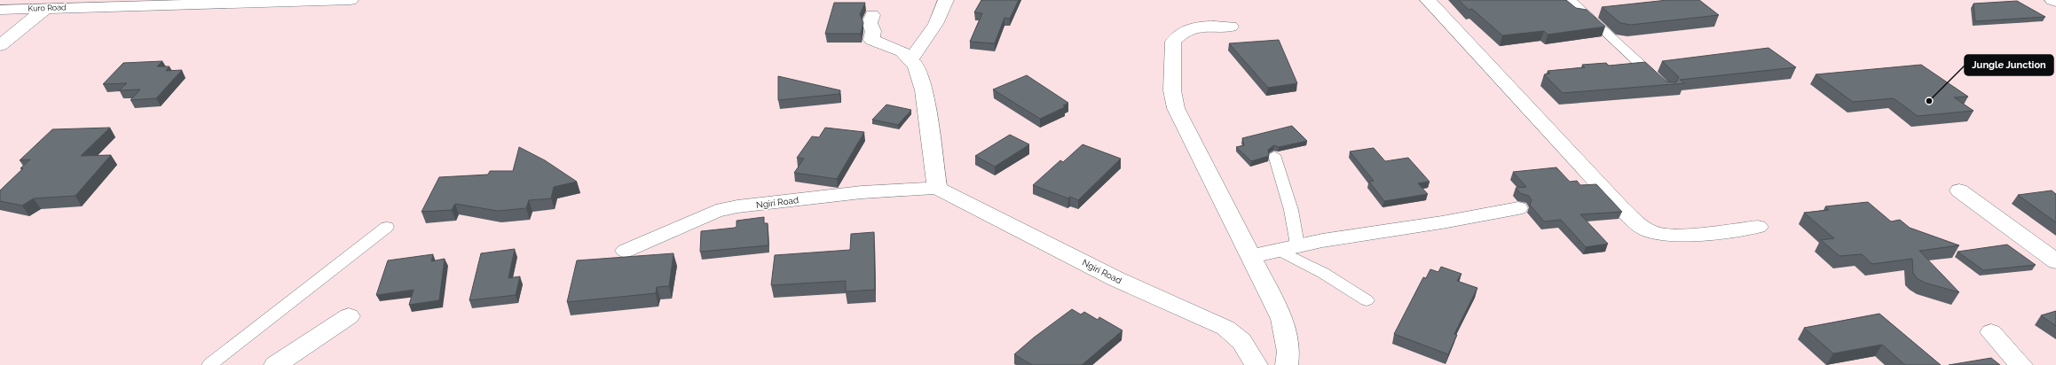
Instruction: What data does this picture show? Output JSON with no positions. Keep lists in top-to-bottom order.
{
  "streets": {
    "street": ["Kuro Road", "Ngiri Road"]
  },
  "places": ["Jungle Junction"]
}
